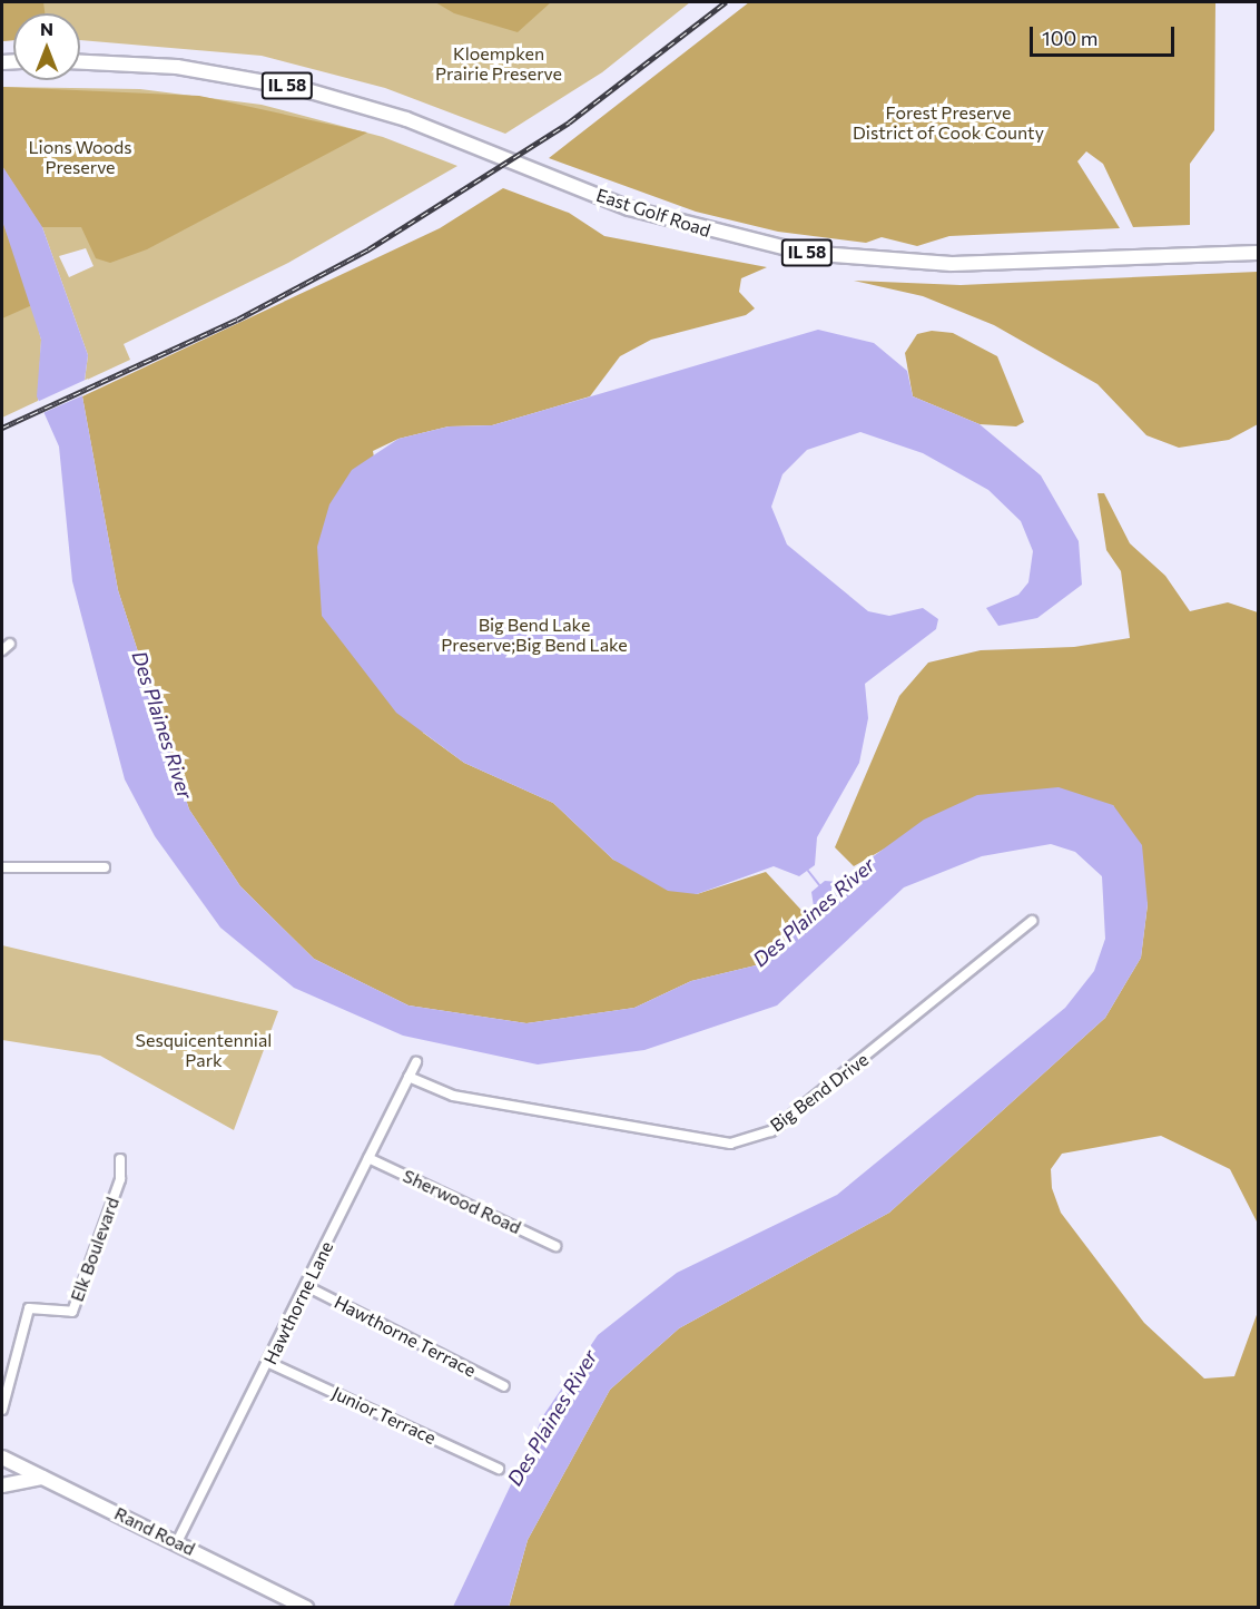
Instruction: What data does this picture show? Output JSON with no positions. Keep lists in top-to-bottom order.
{
  "streets": {
    "main road": ["IL 58", "East Golf Road", "Rand Road"],
    "street": [
      "Big Bend Drive",
      "Sherwood Road",
      "Elk Boulevard",
      "Hawthorne Lane",
      "Hawthorne Terrace",
      "Junior Terrace"
    ]
  },
  "crossings": [
    ["Big Bend Drive", "Hawthorne Lane"],
    ["Sherwood Road", "Hawthorne Lane"],
    ["Hawthorne Lane", "Hawthorne Terrace"],
    ["Hawthorne Lane", "Junior Terrace"],
    ["Hawthorne Lane", "Rand Road"]
  ],
  "water": ["Des Plaines River"],
  "parks": [
    "Kloempken Prairie Preserve",
    "Forest Preserve District of Cook County",
    "Lions Woods Preserve",
    "Big Bend Lake Preserve;Big Bend Lake",
    "Sesquicentennial Park"
  ],
  "scale_bar": "100 m",
  "north": "top"
}
